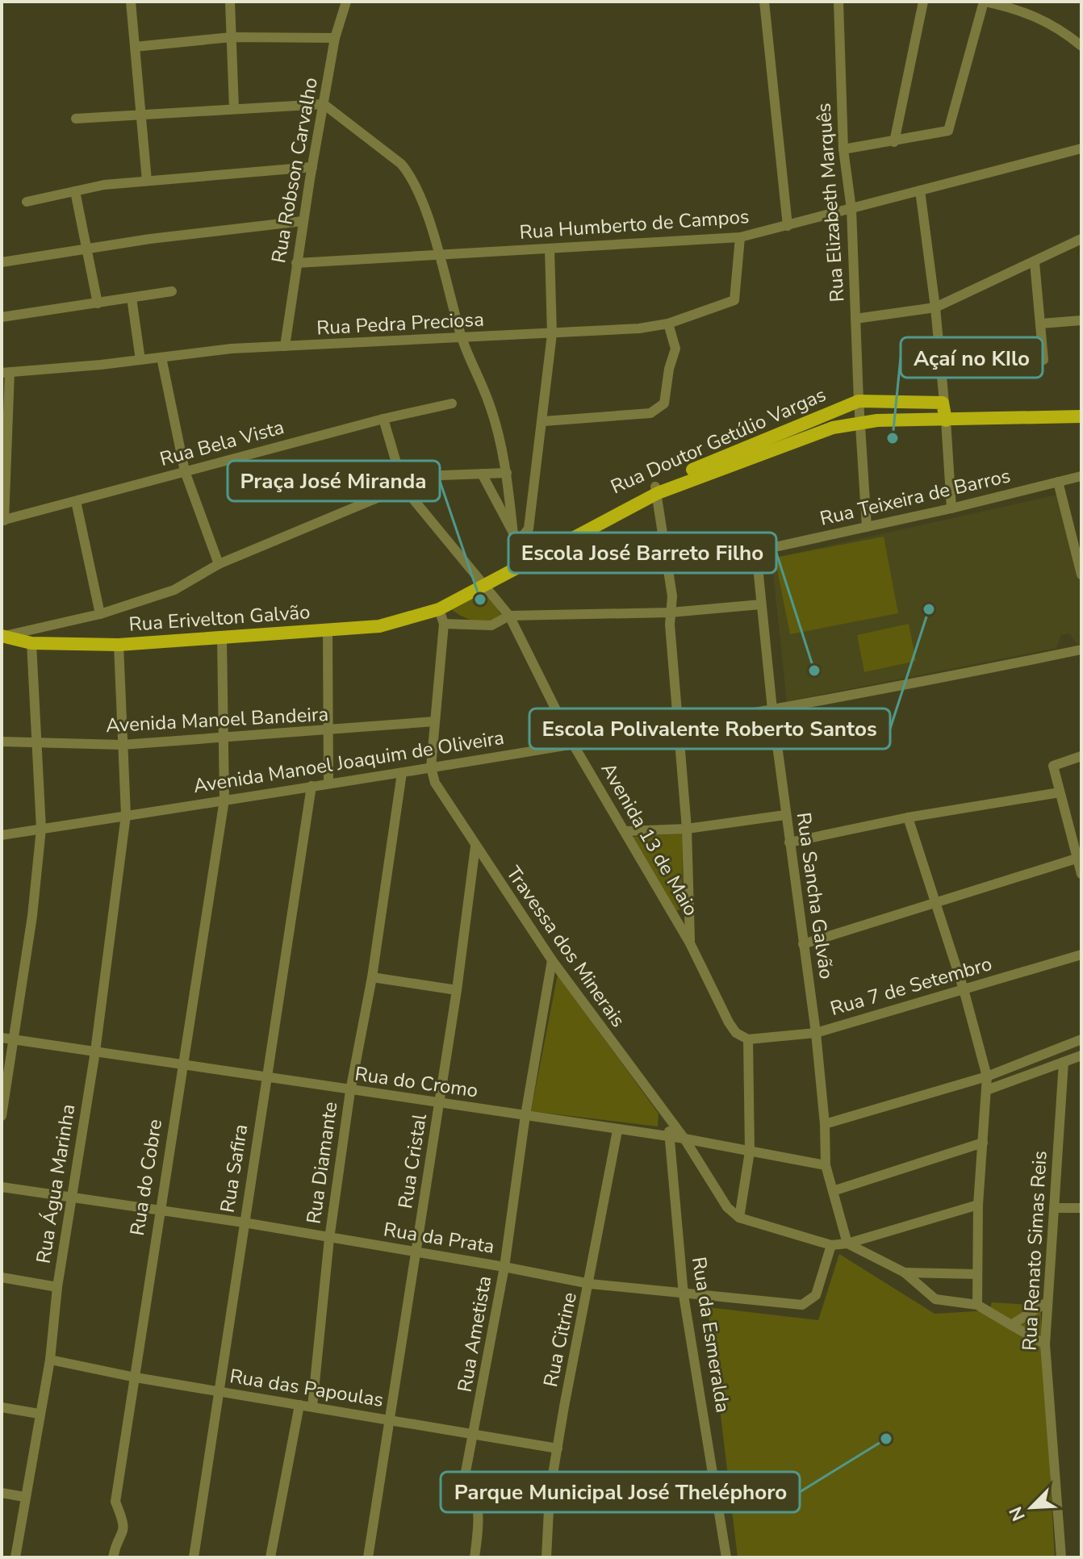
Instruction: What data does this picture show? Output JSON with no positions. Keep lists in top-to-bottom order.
{
  "streets": {
    "main road": ["Rua Doutor Getúlio Vargas", "Rua Erivelton Galvão"],
    "street": [
      "Rua Robson Carvalho",
      "Rua Elizabeth Marquês",
      "Rua Humberto de Campos",
      "Rua Pedra Preciosa",
      "Rua Bela Vista",
      "Rua Teixeira de Barros",
      "Avenida Manoel Bandeira",
      "Avenida Manoel Joaquim de Oliveira",
      "Avenida 13 de Maio",
      "Rua Sancha Galvão",
      "Travessa dos Minerais",
      "Rua 7 de Setembro",
      "Rua do Cromo",
      "Rua Cristal",
      "Rua Diamante",
      "Rua Safira",
      "Rua do Cobre",
      "Rua Água Marinha",
      "Rua da Prata",
      "Rua Renato Simas Reis",
      "Rua Ametista",
      "Rua da Esmeralda",
      "Rua Citrine",
      "Rua das Papoulas"
    ]
  },
  "crossings": [
    ["Rua Robson Carvalho", "Rua Humberto de Campos"],
    ["Rua Robson Carvalho", "Rua Pedra Preciosa"],
    ["Rua Elizabeth Marquês", "Rua Humberto de Campos"],
    ["Rua Elizabeth Marquês", "Rua Doutor Getúlio Vargas"],
    ["Rua Elizabeth Marquês", "Rua Teixeira de Barros"],
    ["Rua Humberto de Campos", "Rua Pedra Preciosa"],
    ["Rua Doutor Getúlio Vargas", "Rua Erivelton Galvão"],
    ["Rua Doutor Getúlio Vargas", "Avenida 13 de Maio"],
    ["Rua Teixeira de Barros", "Rua Sancha Galvão"],
    ["Rua Erivelton Galvão", "Rua do Cobre"],
    ["Rua Erivelton Galvão", "Rua Água Marinha"],
    ["Avenida Manoel Bandeira", "Rua do Cobre"],
    ["Avenida Manoel Bandeira", "Rua Água Marinha"],
    ["Avenida Manoel Joaquim de Oliveira", "Avenida 13 de Maio"],
    ["Avenida Manoel Joaquim de Oliveira", "Rua Sancha Galvão"],
    ["Avenida Manoel Joaquim de Oliveira", "Travessa dos Minerais"],
    ["Avenida Manoel Joaquim de Oliveira", "Rua Diamante"],
    ["Avenida Manoel Joaquim de Oliveira", "Rua Safira"],
    ["Avenida Manoel Joaquim de Oliveira", "Rua do Cobre"],
    ["Avenida Manoel Joaquim de Oliveira", "Rua Água Marinha"],
    ["Avenida 13 de Maio", "Rua 7 de Setembro"],
    ["Rua Sancha Galvão", "Rua 7 de Setembro"],
    ["Rua Sancha Galvão", "Rua do Cromo"],
    ["Travessa dos Minerais", "Rua do Cromo"],
    ["Travessa dos Minerais", "Rua Cristal"],
    ["Travessa dos Minerais", "Rua Ametista"],
    ["Travessa dos Minerais", "Rua da Esmeralda"],
    ["Rua do Cromo", "Rua Cristal"],
    ["Rua do Cromo", "Rua Diamante"],
    ["Rua do Cromo", "Rua Safira"],
    ["Rua do Cromo", "Rua do Cobre"],
    ["Rua do Cromo", "Rua Água Marinha"],
    ["Rua do Cromo", "Rua Ametista"],
    ["Rua do Cromo", "Rua da Esmeralda"],
    ["Rua do Cromo", "Rua Citrine"],
    ["Rua Cristal", "Rua da Prata"],
    ["Rua Cristal", "Rua das Papoulas"],
    ["Rua Diamante", "Rua da Prata"],
    ["Rua Diamante", "Rua das Papoulas"],
    ["Rua Safira", "Rua da Prata"],
    ["Rua Safira", "Rua das Papoulas"],
    ["Rua do Cobre", "Rua da Prata"],
    ["Rua do Cobre", "Rua das Papoulas"],
    ["Rua Água Marinha", "Rua da Prata"],
    ["Rua Água Marinha", "Rua das Papoulas"],
    ["Rua da Prata", "Rua Ametista"],
    ["Rua da Prata", "Rua da Esmeralda"],
    ["Rua da Prata", "Rua Citrine"],
    ["Rua Ametista", "Rua das Papoulas"],
    ["Rua Citrine", "Rua das Papoulas"]
  ],
  "places": [
    "Açaí no KIlo",
    "Praça José Miranda",
    "Escola Polivalente Roberto Santos",
    "Escola José Barreto Filho",
    "Parque Municipal José Theléphoro"
  ],
  "north": "bottom left"
}
